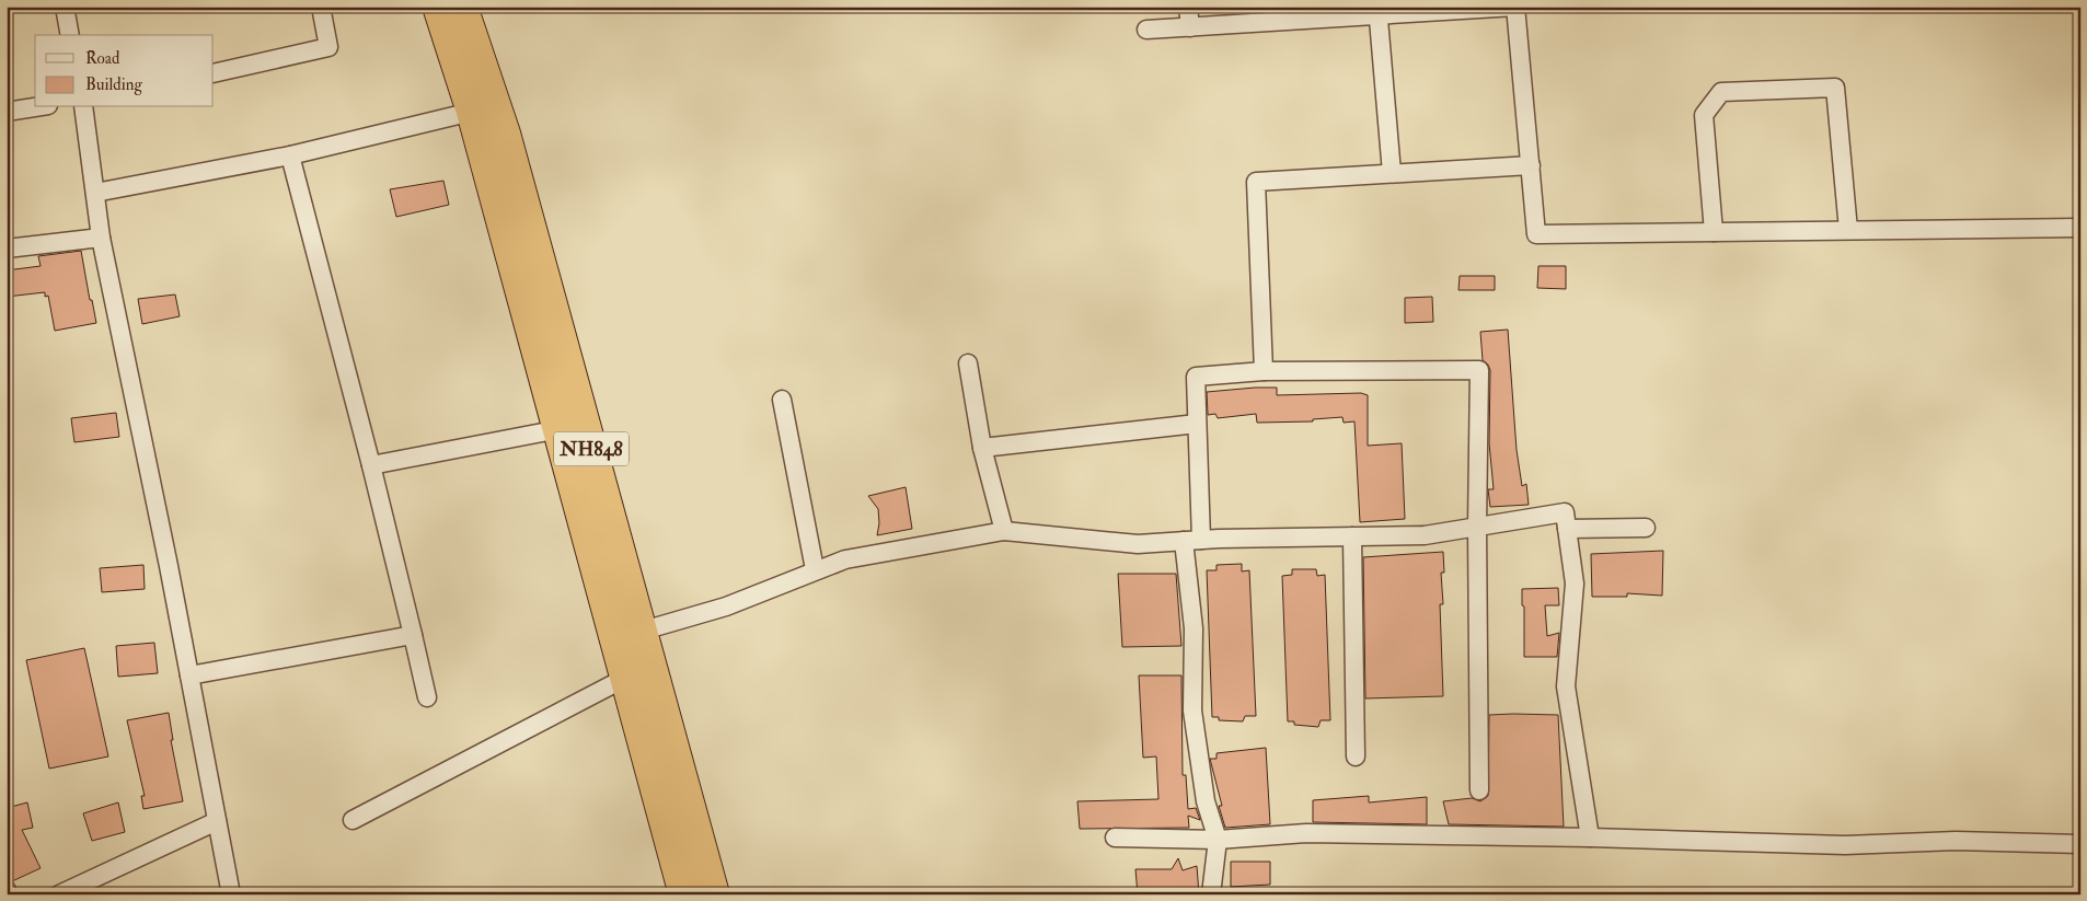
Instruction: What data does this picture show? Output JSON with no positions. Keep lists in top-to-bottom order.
{
  "streets": {
    "highway": ["NH848"]
  },
  "legend": ["Road", "Building"]
}
